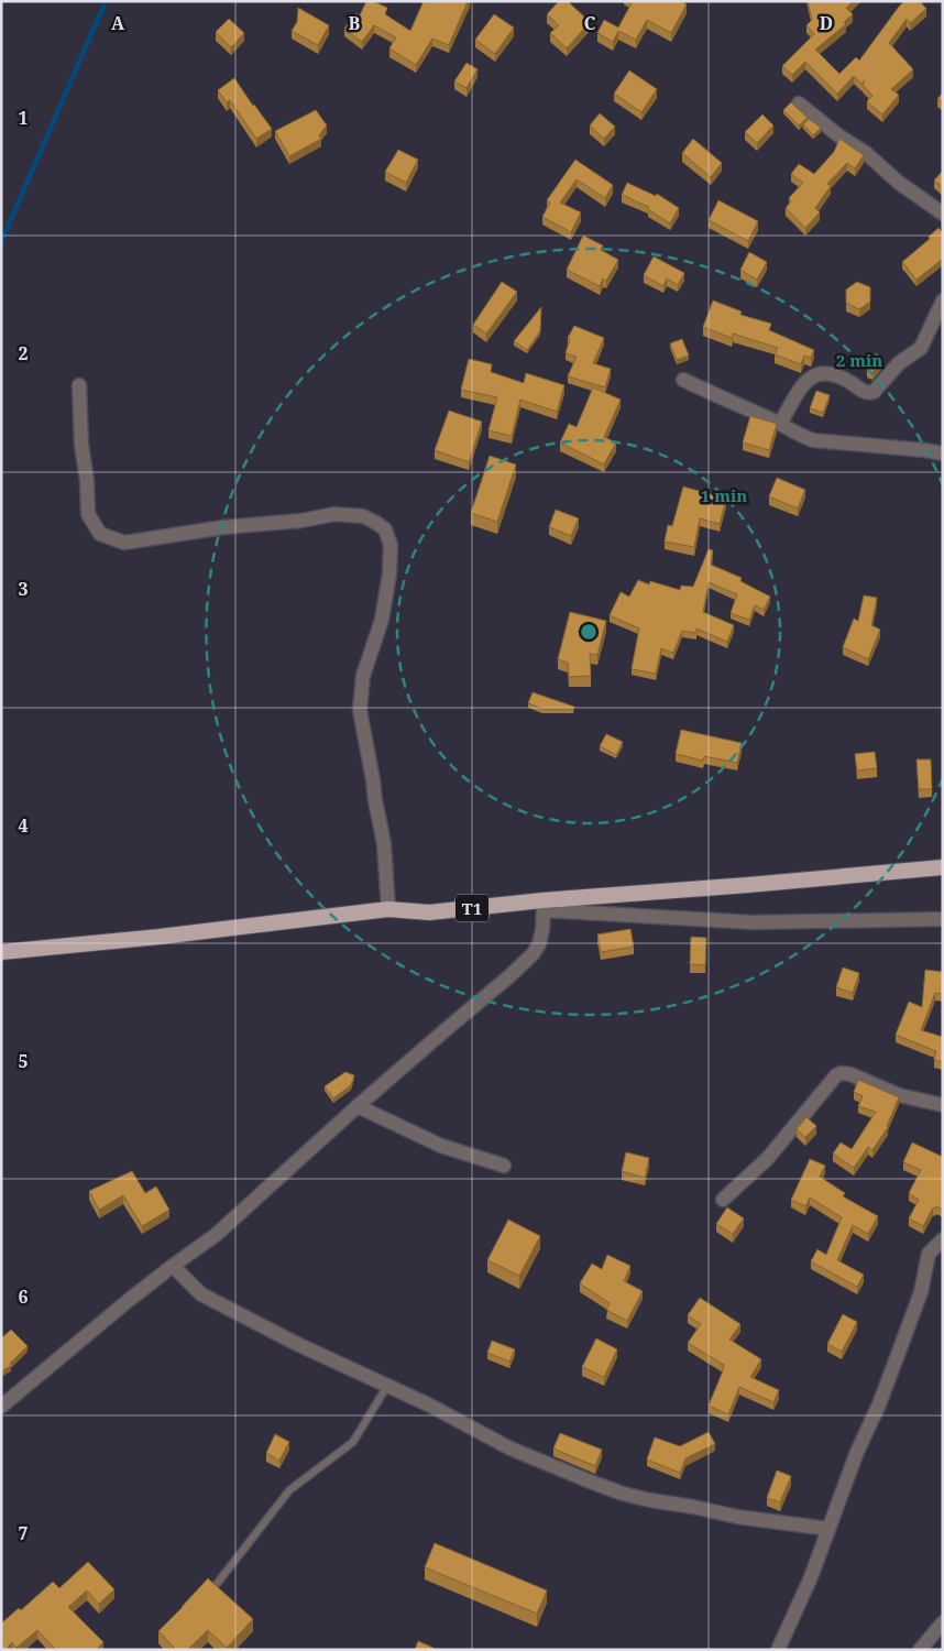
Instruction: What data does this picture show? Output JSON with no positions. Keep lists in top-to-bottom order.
{
  "streets": {
    "highway": ["T1"]
  },
  "grid": {
    "columns": [
      "A",
      "B",
      "C",
      "D"
    ],
    "rows": [
      "1",
      "2",
      "3",
      "4",
      "5",
      "6",
      "7"
    ]
  },
  "rings": ["2 min", "1 min"]
}
